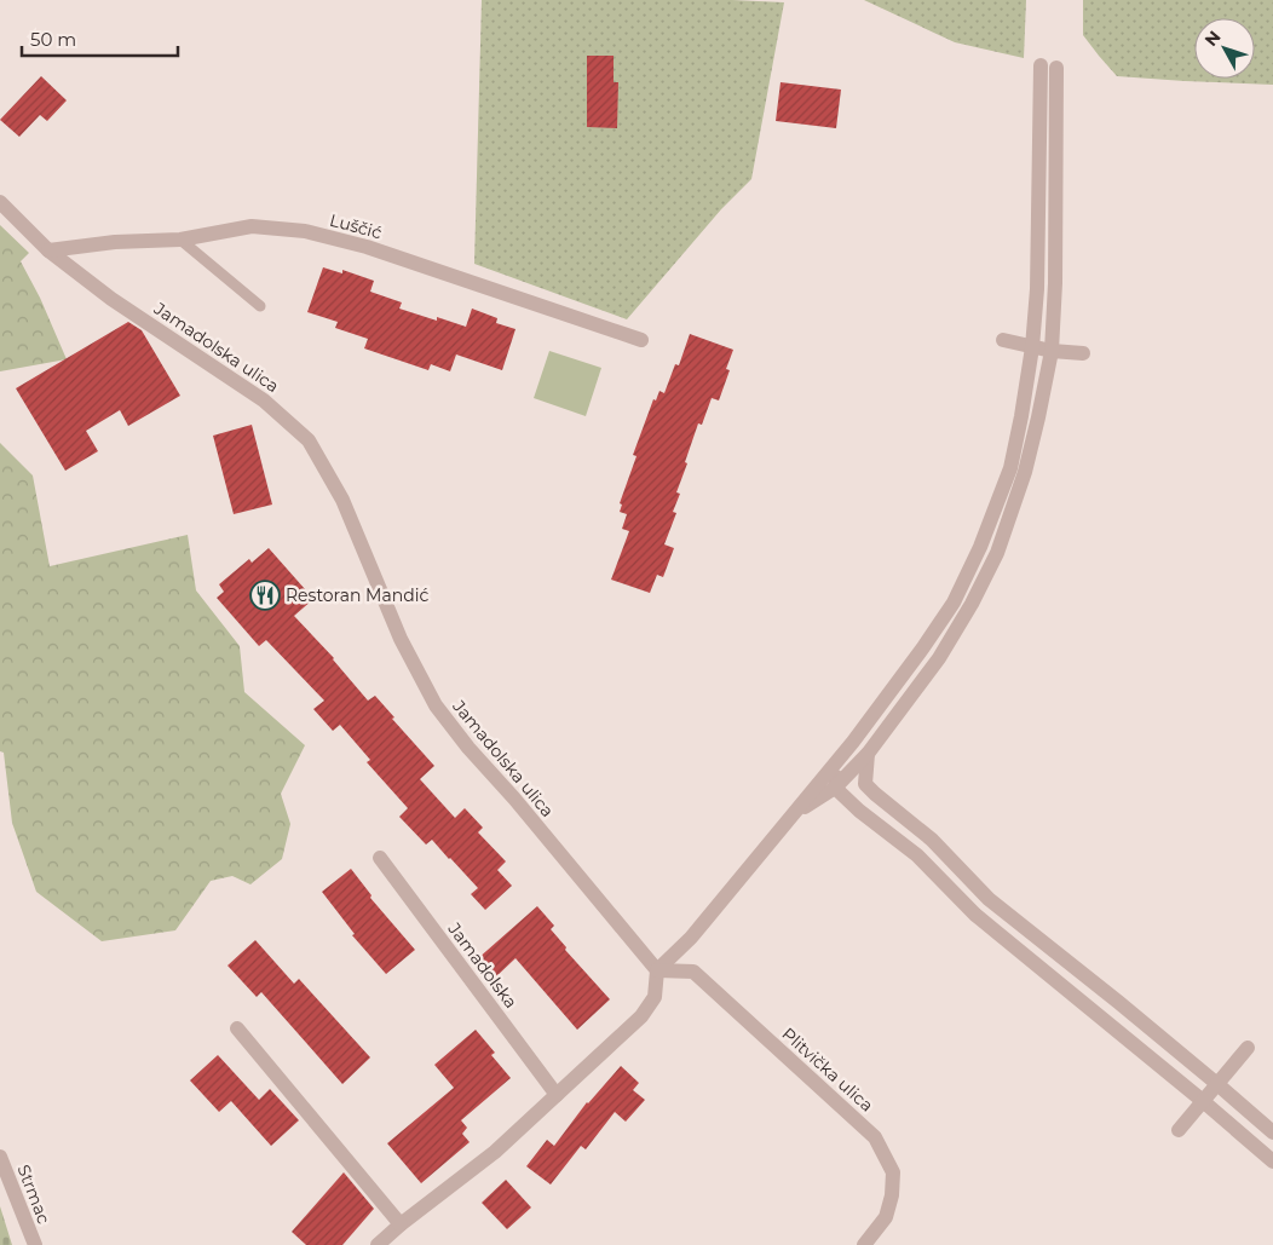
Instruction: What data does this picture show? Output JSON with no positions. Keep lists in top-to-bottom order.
{
  "streets": {
    "street": [
      "Luščić",
      "Jamadolska ulica",
      "Jamadolska",
      "Plitvička ulica",
      "Strmac"
    ]
  },
  "crossings": [
    ["Luščić", "Jamadolska ulica"],
    ["Jamadolska ulica", "Plitvička ulica"]
  ],
  "places": {
    "restaurant": ["Restoran Mandić"]
  },
  "scale_bar": "50 m",
  "north": "top left"
}
